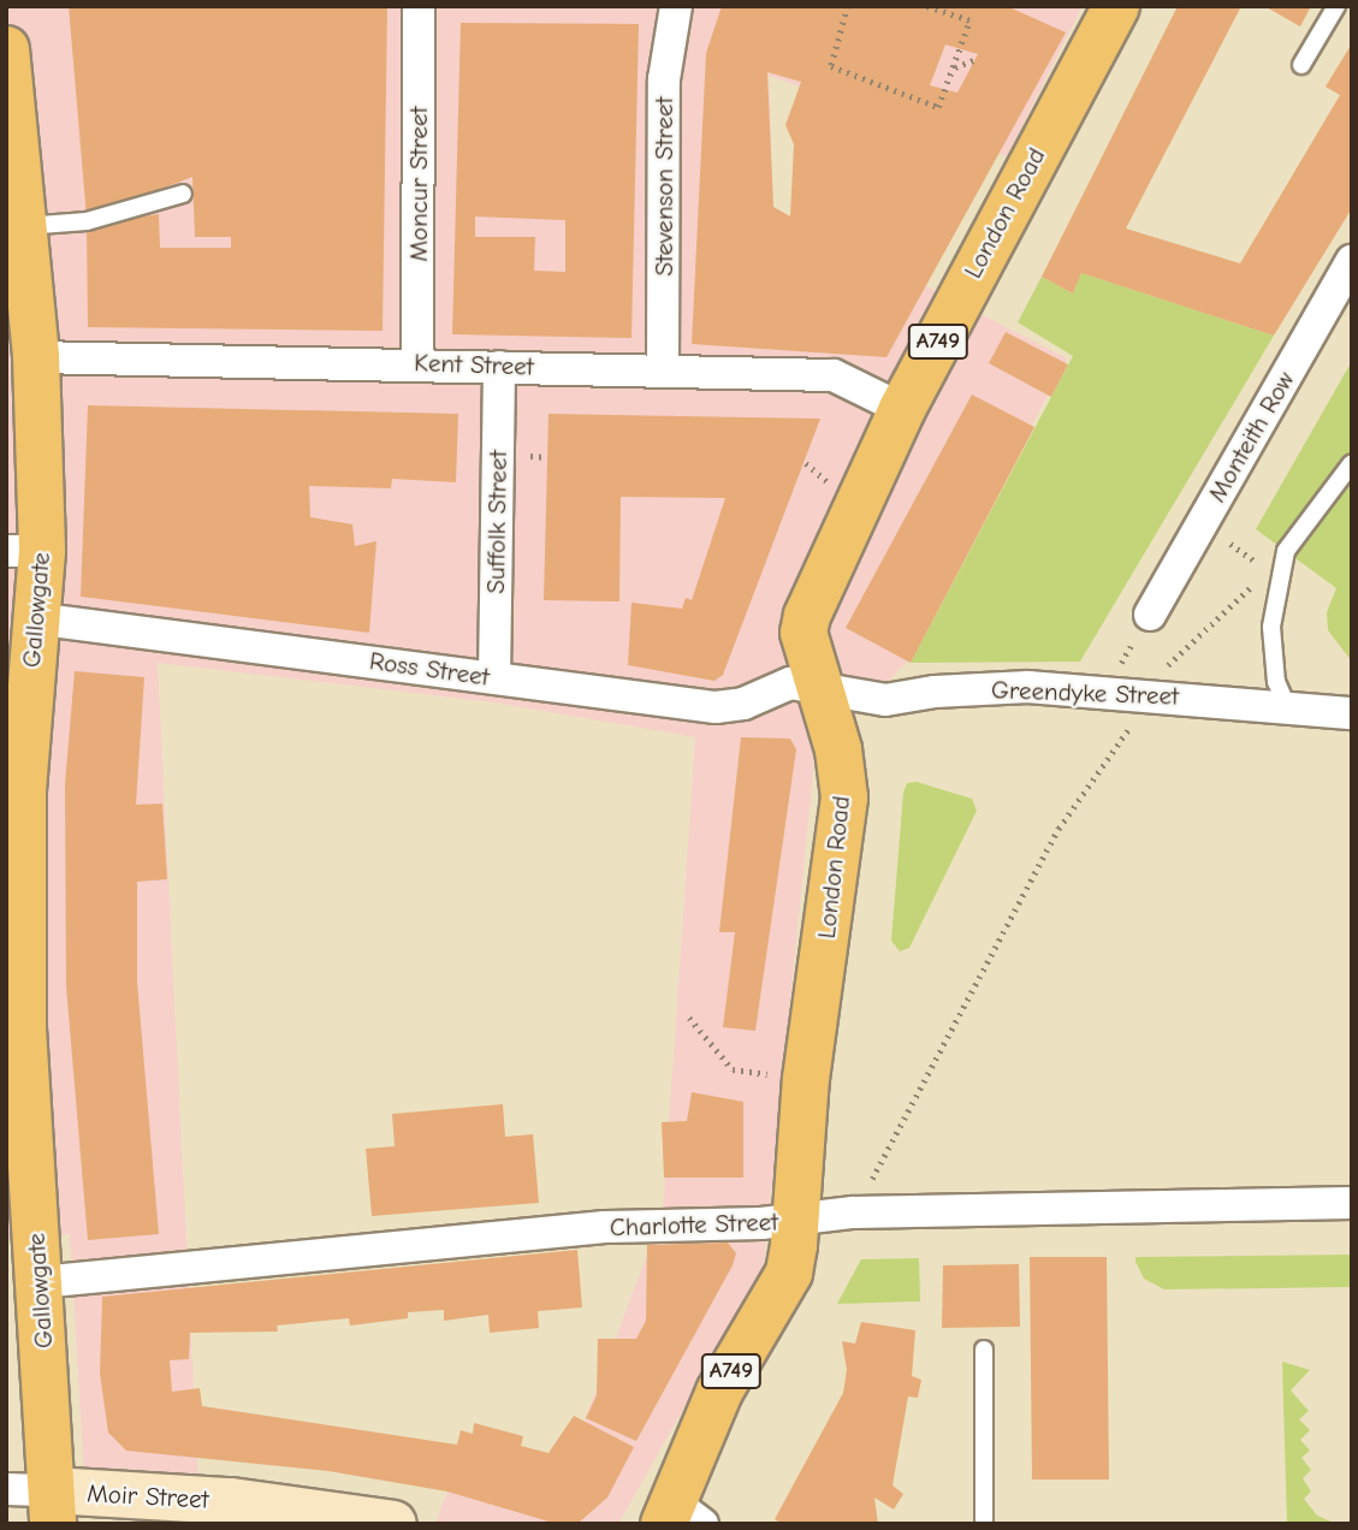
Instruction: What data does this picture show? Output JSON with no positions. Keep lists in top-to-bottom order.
{
  "streets": {
    "main road": ["London Road", "A749", "Gallowgate"],
    "street": [
      "Moncur Street",
      "Stevenson Street",
      "Kent Street",
      "Monteith Row",
      "Suffolk Street",
      "Ross Street",
      "Greendyke Street",
      "Charlotte Street",
      "Moir Street"
    ]
  },
  "crossings": [
    ["Moncur Street", "Kent Street"],
    ["Stevenson Street", "Kent Street"],
    ["London Road", "Kent Street"],
    ["London Road", "Ross Street"],
    ["London Road", "Greendyke Street"],
    ["London Road", "Charlotte Street"],
    ["Kent Street", "Suffolk Street"],
    ["Kent Street", "Gallowgate"],
    ["Suffolk Street", "Ross Street"],
    ["Gallowgate", "Ross Street"],
    ["Gallowgate", "Charlotte Street"],
    ["Gallowgate", "Moir Street"],
    ["Ross Street", "Greendyke Street"]
  ]
}
